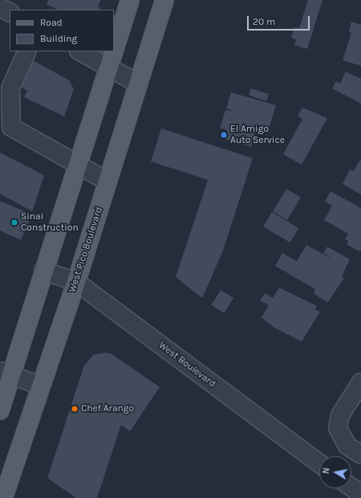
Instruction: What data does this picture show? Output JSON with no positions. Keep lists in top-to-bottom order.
{
  "streets": {
    "main road": ["West Pico Boulevard"],
    "street": ["West Boulevard"]
  },
  "crossings": [
    ["West Pico Boulevard", "West Boulevard"]
  ],
  "places": ["El Amigo Auto Service", "Sinai Construction", "Chef Arango"],
  "legend": ["Road", "Building"],
  "scale_bar": "20 m",
  "north": "left"
}
